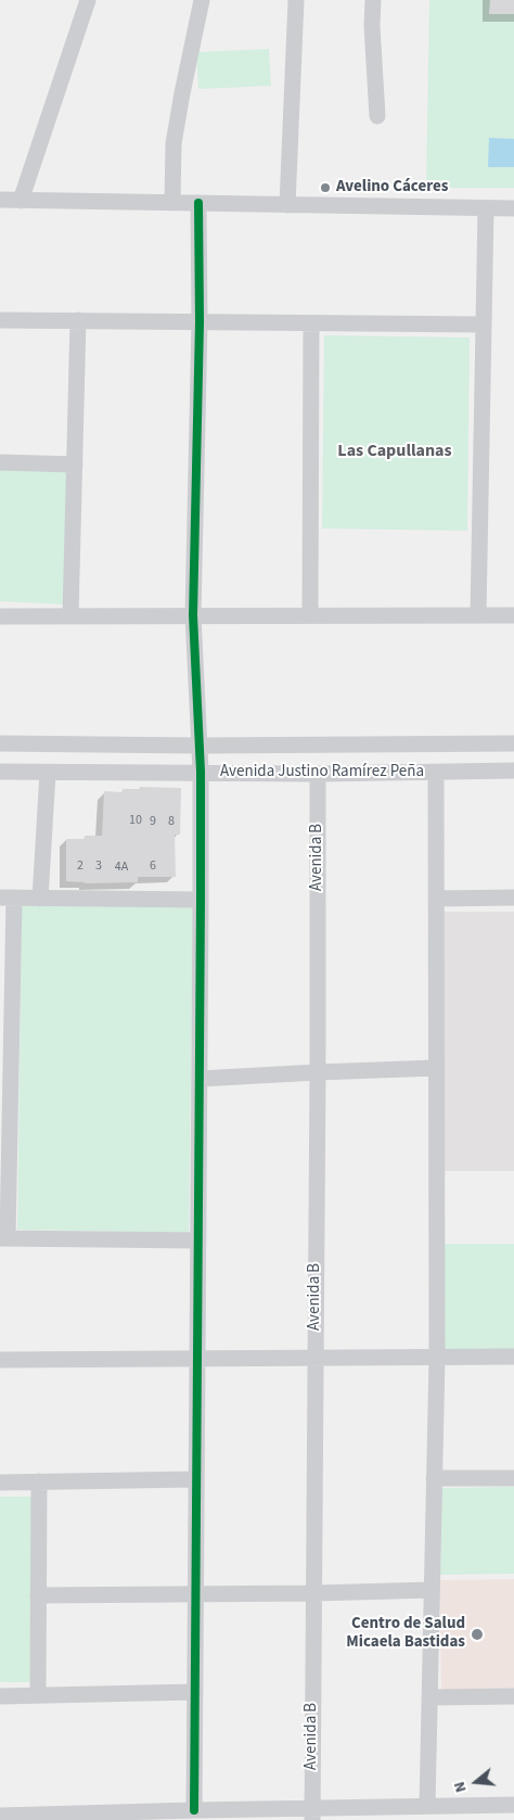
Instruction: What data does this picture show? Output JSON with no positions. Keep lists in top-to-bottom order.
{
  "streets": {
    "street": ["Avenida Justino Ramírez Peña", "Avenida B"]
  },
  "crossings": [
    ["Avenida Justino Ramírez Peña", "Avenida B"]
  ],
  "districts": ["Las Capullanas"],
  "places": ["Avelino Cáceres", "Centro de Salud Micaela Bastidas"],
  "house_numbers": [
    "10",
    "9",
    "8",
    "2",
    "3",
    "6",
    "4A"
  ],
  "north": "left"
}
